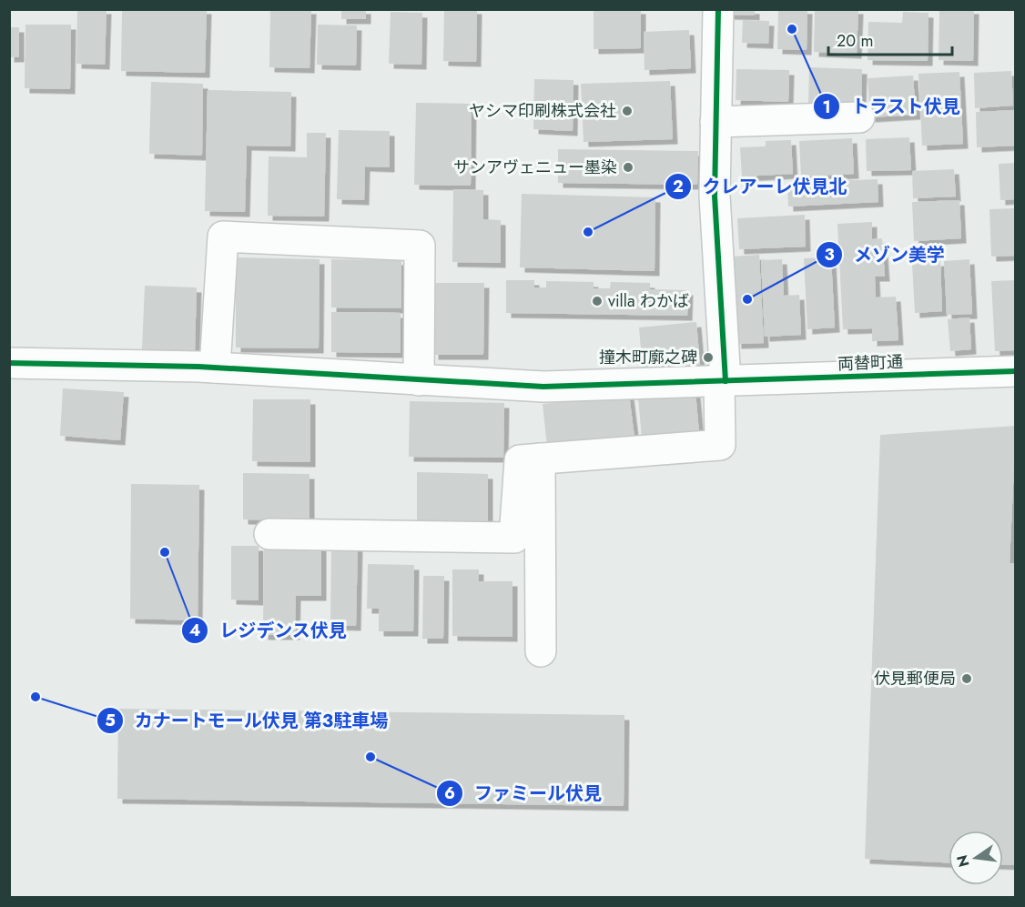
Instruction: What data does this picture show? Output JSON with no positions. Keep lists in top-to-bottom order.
{
  "streets": {
    "street": ["両替町通"]
  },
  "places": [
    "トラスト伏見",
    "ヤシマ印刷株式会社",
    "サンアヴェニュー墨染",
    "クレアーレ伏見北",
    "メゾン美学",
    "villa わかば",
    "撞木町廓之碑",
    "レジデンス伏見",
    "伏見郵便局",
    "カナートモール伏見 第３駐車場",
    "ファミール伏見"
  ],
  "scale_bar": "20 m",
  "north": "left"
}
